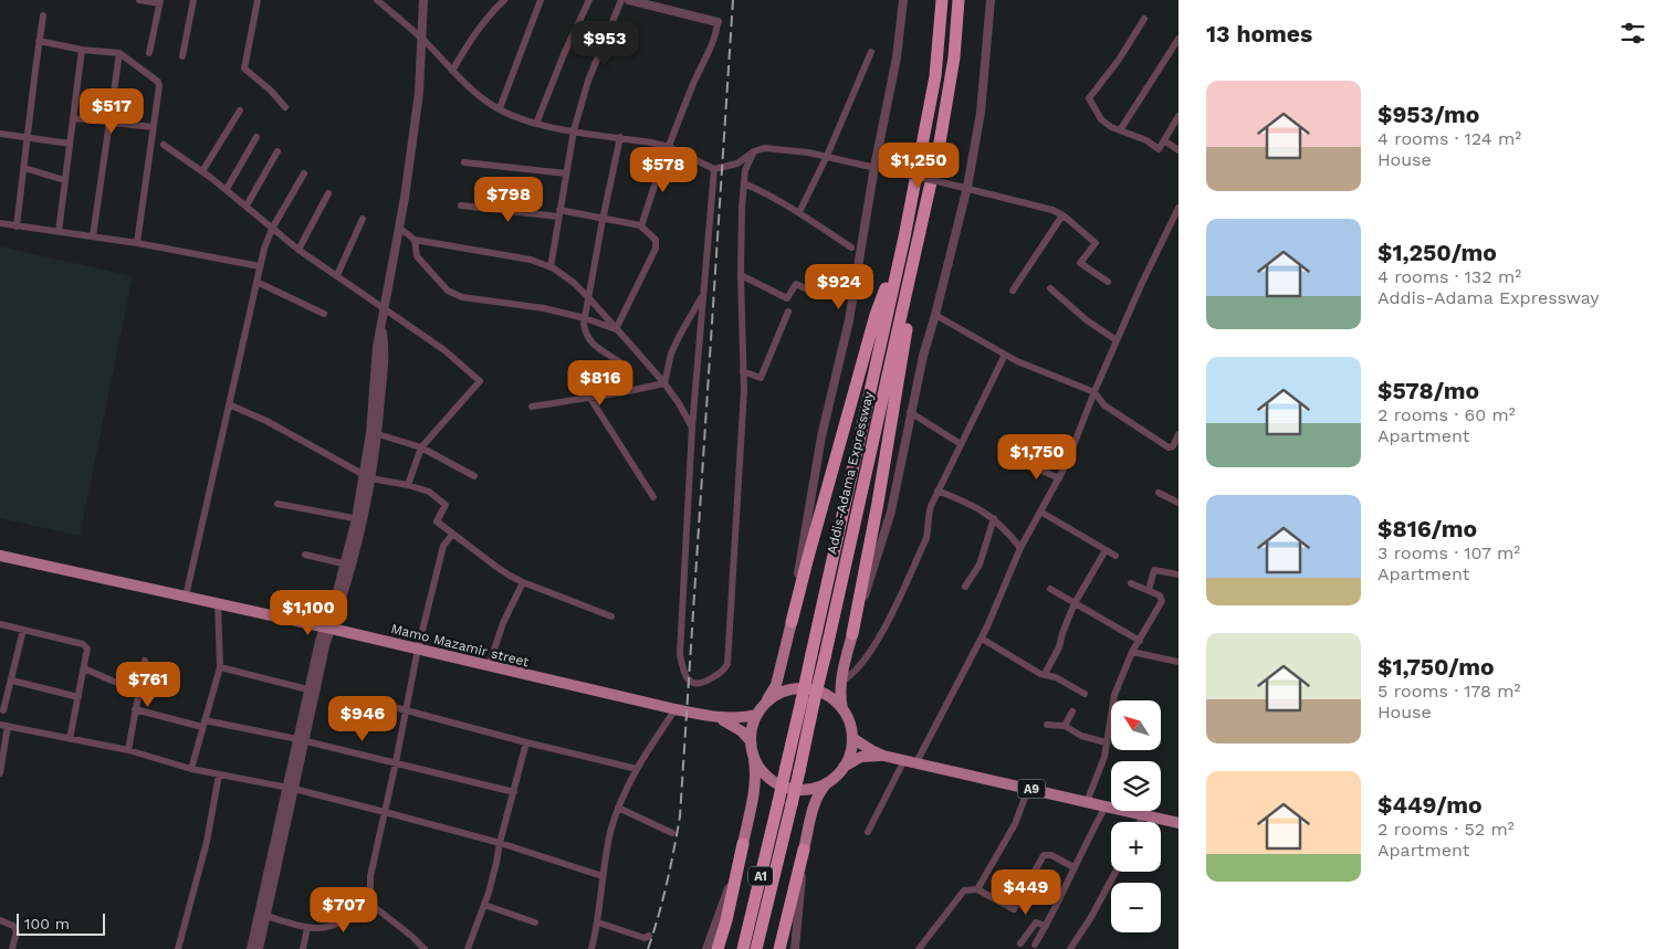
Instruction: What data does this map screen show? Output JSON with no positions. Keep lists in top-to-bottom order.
{
  "streets": {
    "highway": ["Addis-Adama Expressway", "A1"],
    "main road": ["Mamo Mazamir street", "A9"]
  },
  "scale_bar": "100 m",
  "north": "top left",
  "page": {
    "heading": "13 homes",
    "price": [
      "$953",
      "$517",
      "$1,250",
      "$578",
      "$798",
      "$924",
      "$816",
      "$1,750",
      "$1,100",
      "$761",
      "$946",
      "$449",
      "$707"
    ],
    "list": [
      {
        "name": "$953/mo",
        "note": "4 rooms · 124 m² · House"
      },
      {
        "name": "$1,250/mo",
        "note": "4 rooms · 132 m² · Addis-Adama Expressway"
      },
      {
        "name": "$578/mo",
        "note": "2 rooms · 60 m² · Apartment"
      },
      {
        "name": "$816/mo",
        "note": "3 rooms · 107 m² · Apartment"
      },
      {
        "name": "$1,750/mo",
        "note": "5 rooms · 178 m² · House"
      },
      {
        "name": "$449/mo",
        "note": "2 rooms · 52 m² · Apartment"
      }
    ],
    "map_buttons": ["+", "−"],
    "scale": "100 m"
  }
}
